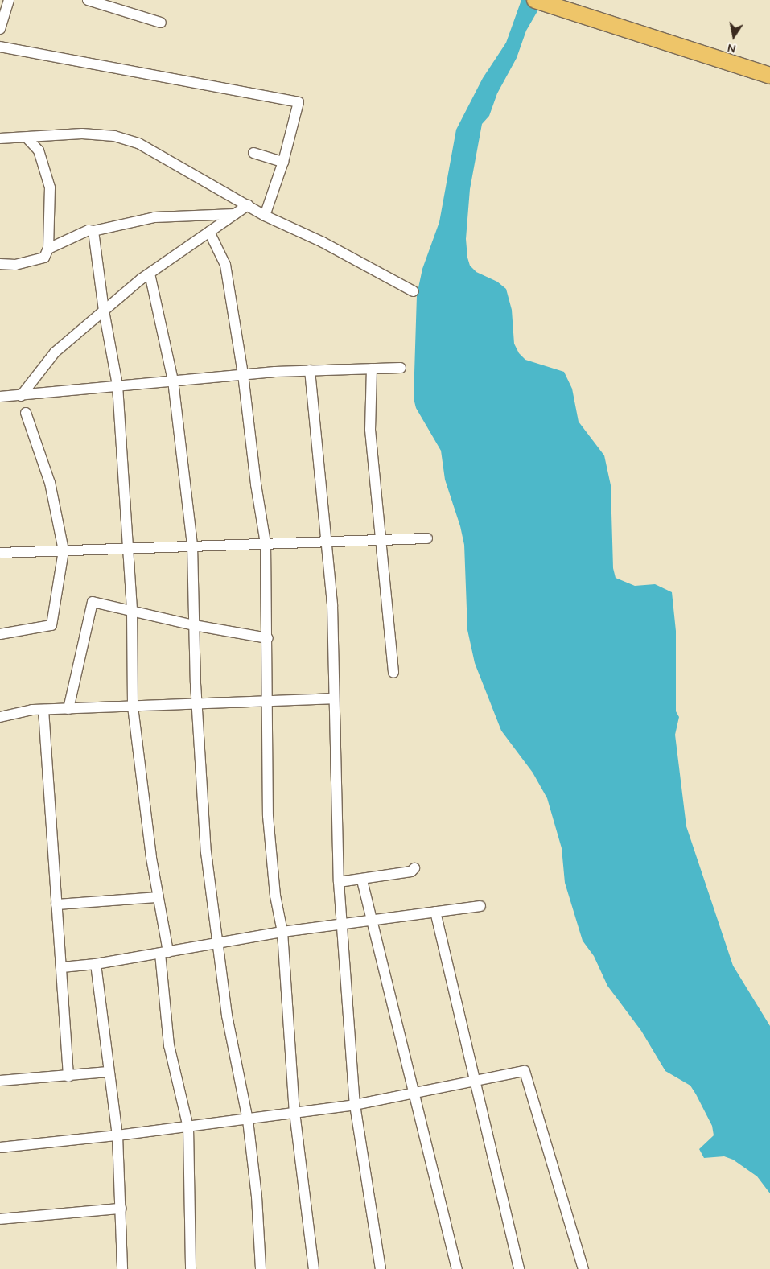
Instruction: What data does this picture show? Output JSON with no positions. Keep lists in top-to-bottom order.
{
  "north": "bottom"
}
